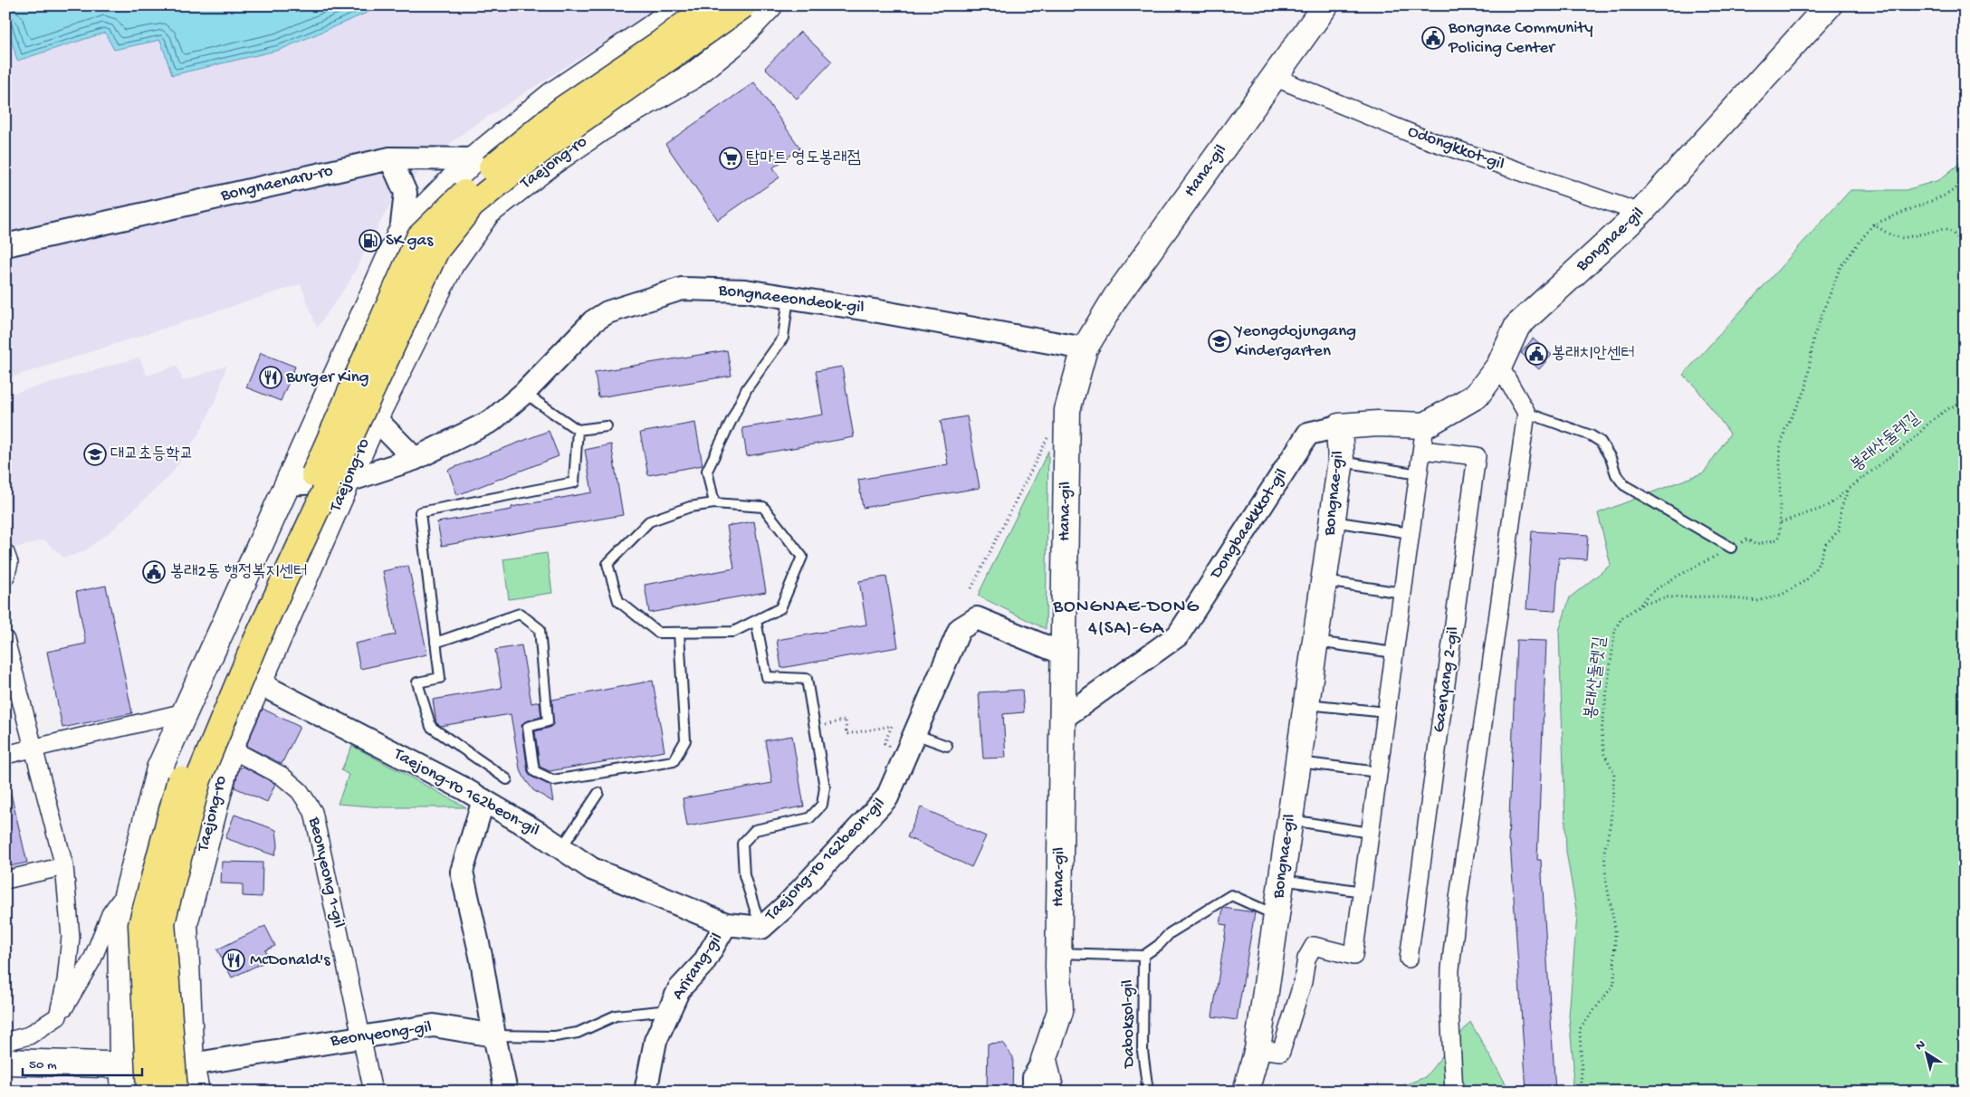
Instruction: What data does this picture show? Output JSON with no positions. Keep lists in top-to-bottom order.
{
  "streets": {
    "main road": ["Taejong-ro", "Hana-gil", "Bongnae-gil"],
    "street": [
      "Odongkkot-gil",
      "Bongnaenaru-ro",
      "Bongnaeeondeok-gil",
      "Dongbaekkkot-gil",
      "Gaeryang 2-gil",
      "Taejong-ro 162beon-gil",
      "Beonyeong 1-gil",
      "Arirang-gil",
      "Beonyeong-gil"
    ],
    "lane": ["Daboksol-gil"],
    "path": ["봉래산둘렛길"]
  },
  "crossings": [
    ["Odongkkot-gil", "Hana-gil"],
    ["Odongkkot-gil", "Bongnae-gil"],
    ["Taejong-ro", "Bongnaenaru-ro"],
    ["Taejong-ro", "Bongnaeeondeok-gil"],
    ["Taejong-ro", "Taejong-ro 162beon-gil"],
    ["Taejong-ro", "Beonyeong 1-gil"],
    ["Taejong-ro", "Beonyeong-gil"],
    ["Hana-gil", "Bongnaeeondeok-gil"],
    ["Hana-gil", "Dongbaekkkot-gil"],
    ["Hana-gil", "Taejong-ro 162beon-gil"],
    ["Hana-gil", "Daboksol-gil"],
    ["Bongnae-gil", "Dongbaekkkot-gil"],
    ["Bongnae-gil", "Daboksol-gil"],
    ["Taejong-ro 162beon-gil", "Arirang-gil"],
    ["Beonyeong 1-gil", "Beonyeong-gil"],
    ["Arirang-gil", "Beonyeong-gil"]
  ],
  "districts": ["BONGNAE-DONG 4(SA)-GA"],
  "places": {
    "public building": ["Bongnae Community Policing Center", "봉래치안센터", "봉래2동 행정복지센터"],
    "supermarket": ["탑마트 영도봉래점"],
    "fuel station": ["SK gas"],
    "school or university": ["Yeongdojungang Kindergarten", "대교초등학교"],
    "restaurant": ["Burger King", "McDonald's"]
  },
  "scale_bar": "50 m",
  "north": "top left"
}
